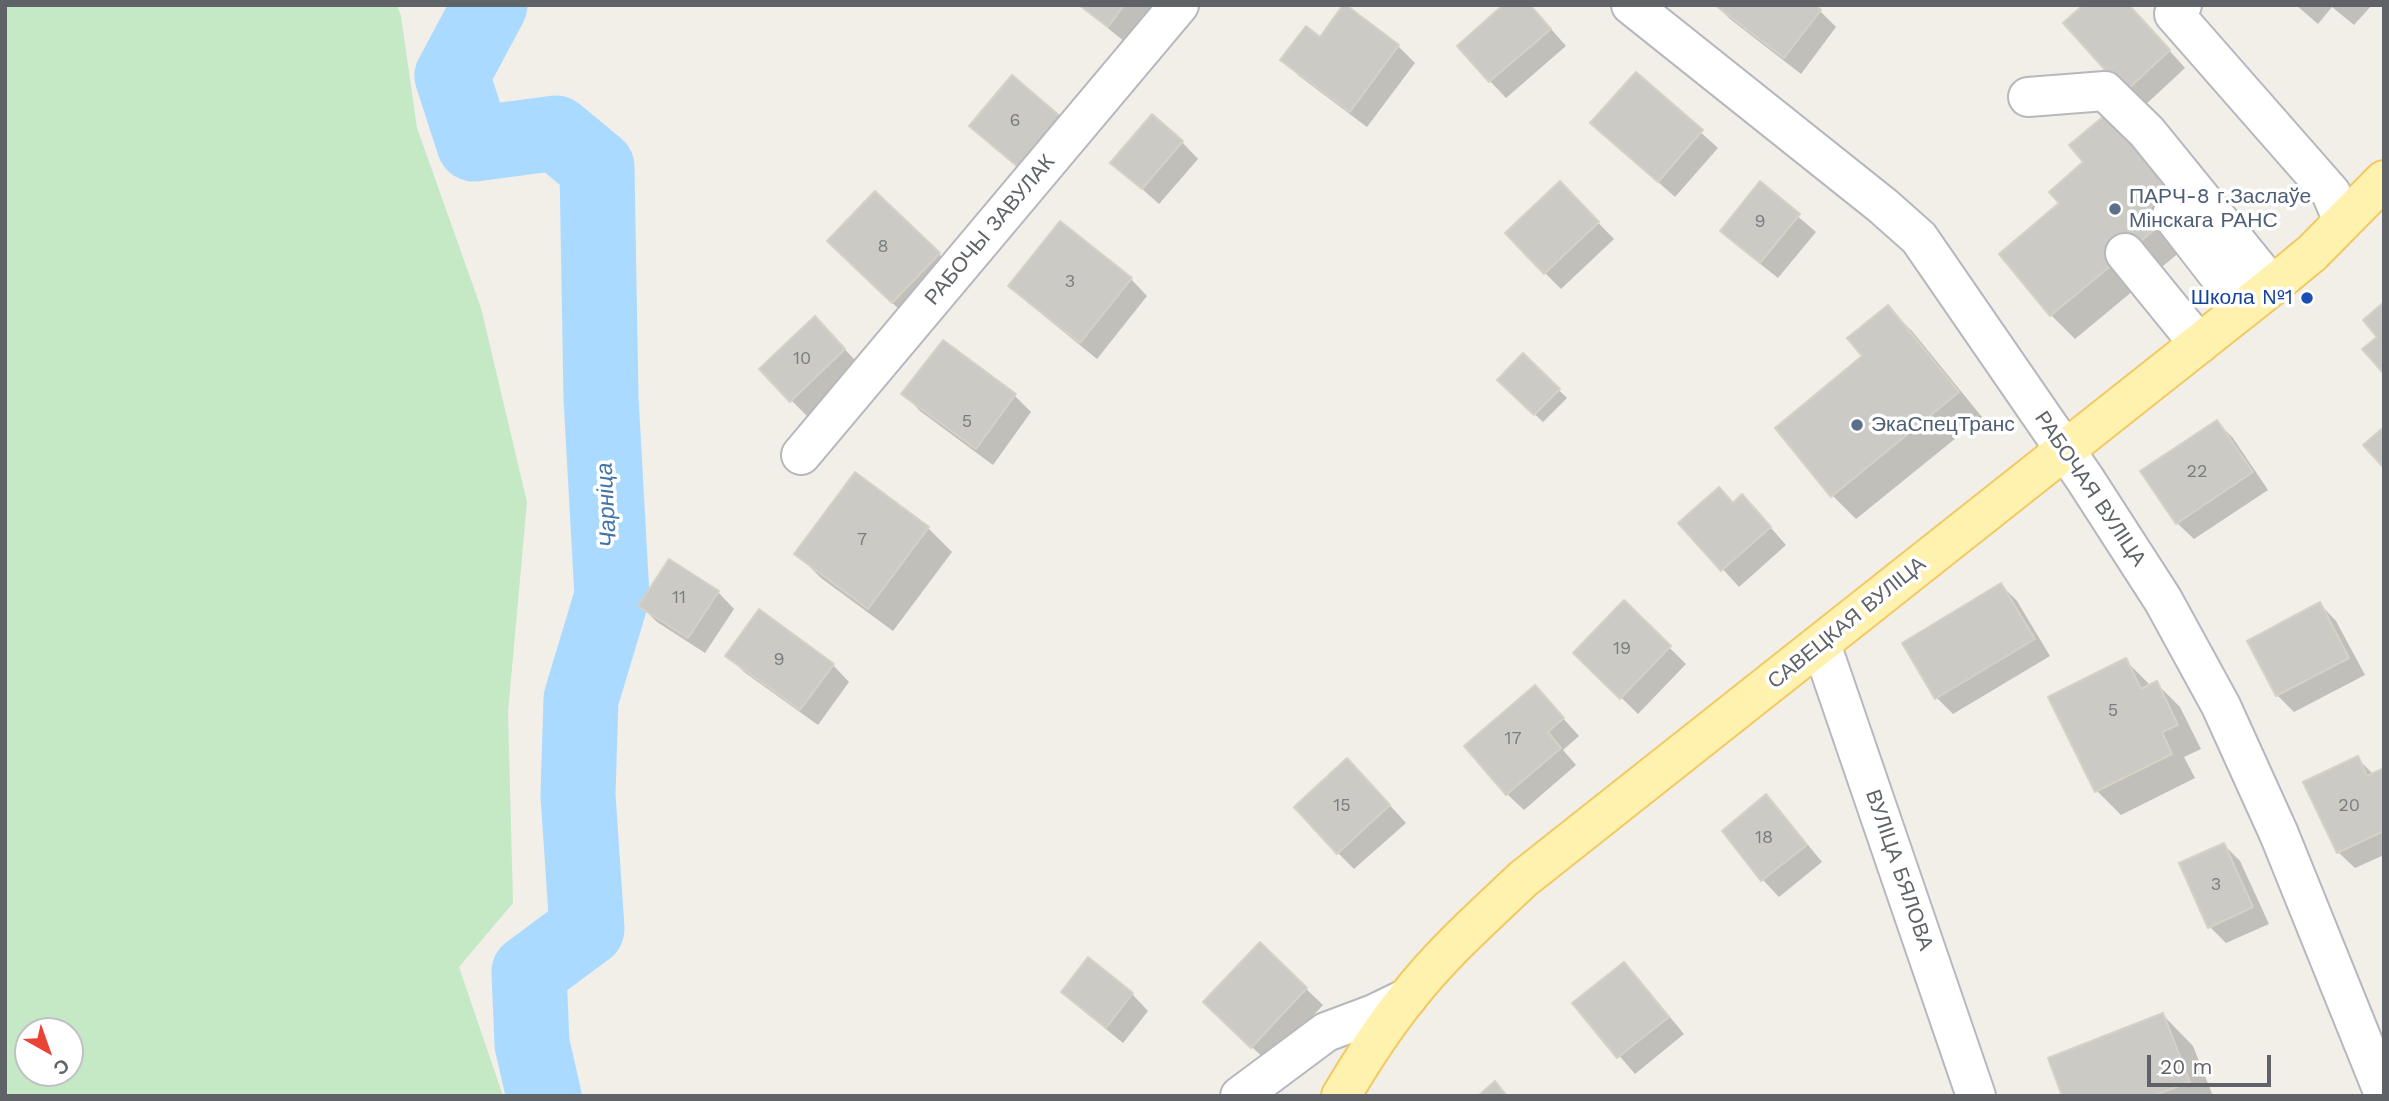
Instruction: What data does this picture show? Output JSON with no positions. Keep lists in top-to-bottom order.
{
  "streets": {
    "main road": ["САВЕЦКАЯ ВУЛІЦА"],
    "street": ["РАБОЧЫ ЗАВУЛАК", "РАБОЧАЯ ВУЛІЦА", "ВУЛІЦА БЯЛОВА"]
  },
  "crossings": [
    ["РАБОЧАЯ ВУЛІЦА", "САВЕЦКАЯ ВУЛІЦА"],
    ["САВЕЦКАЯ ВУЛІЦА", "ВУЛІЦА БЯЛОВА"]
  ],
  "water": ["Чарніца"],
  "places": ["ПАРЧ-8 г.Заслаўе Мінскага РАНС", "Школа №1", "ЭкаСпецТранс"],
  "house_numbers": [
    "6",
    "9",
    "8",
    "3",
    "10",
    "5",
    "22",
    "7",
    "11",
    "19",
    "9",
    "5",
    "17",
    "15",
    "20",
    "18",
    "3"
  ],
  "scale_bar": "20 m",
  "north": "bottom right"
}
